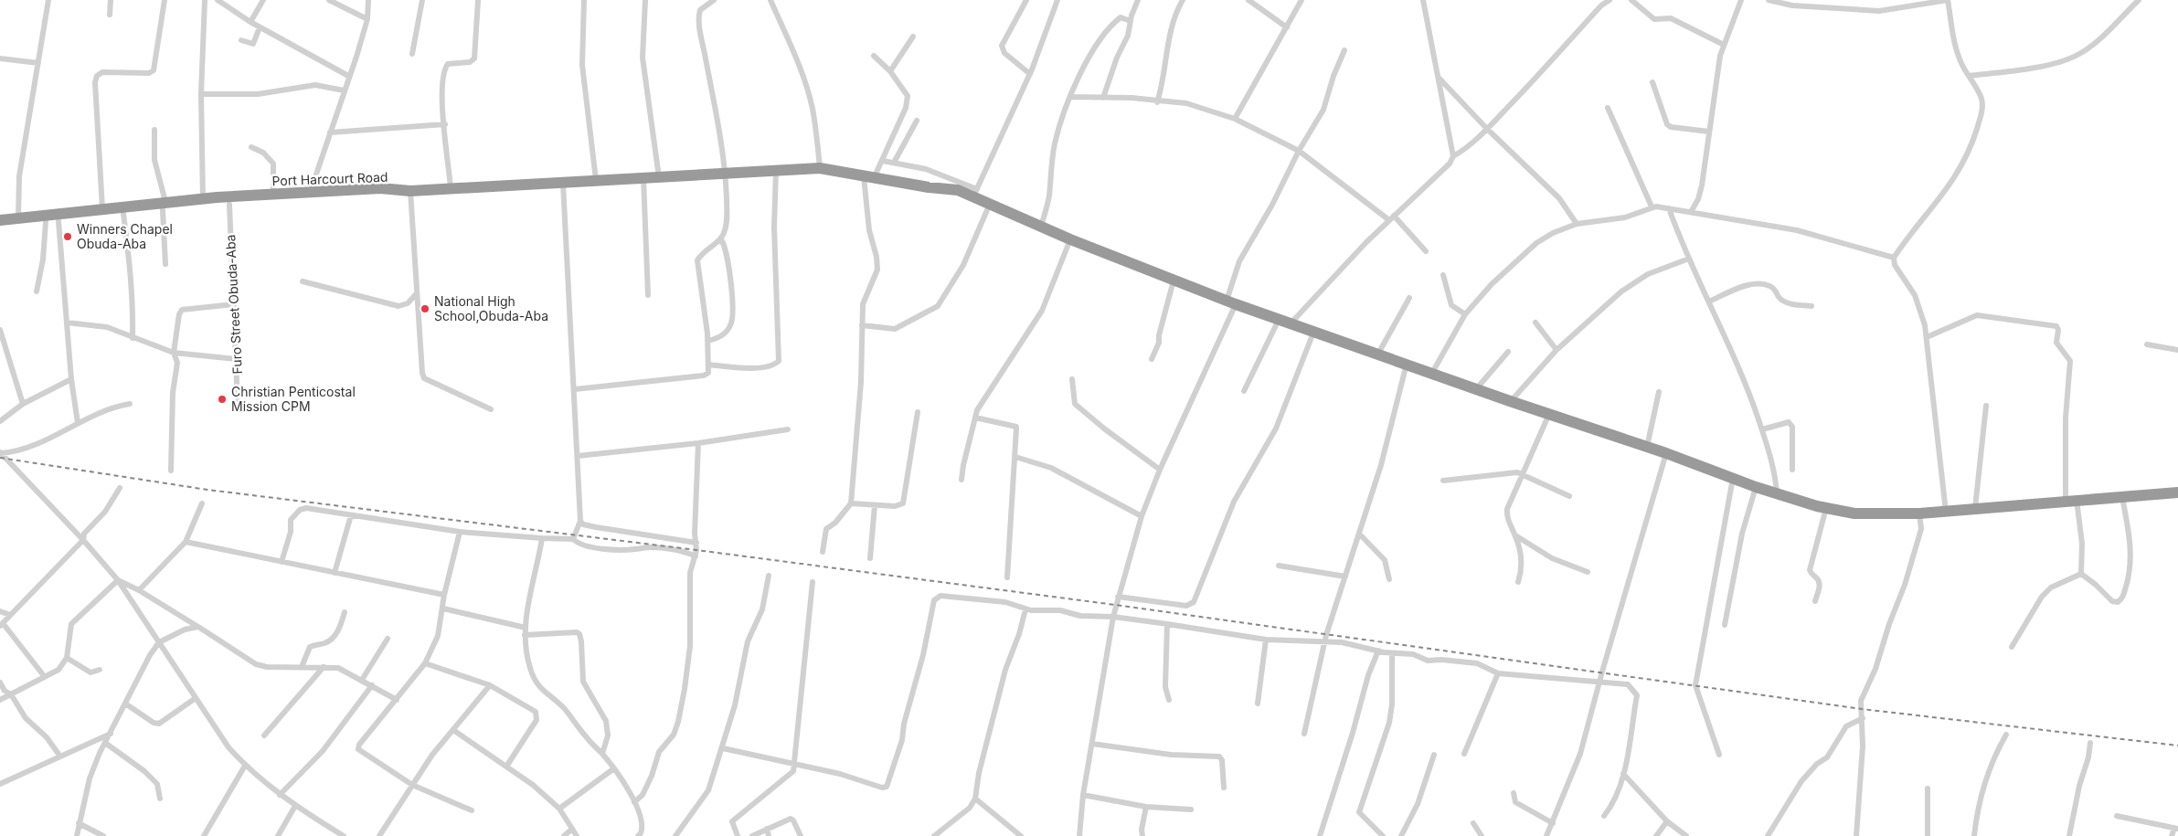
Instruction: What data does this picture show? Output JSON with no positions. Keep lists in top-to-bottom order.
{
  "streets": {
    "highway": ["Port Harcourt Road"],
    "street": ["Furo Street Obuda-Aba"]
  },
  "crossings": [
    ["Port Harcourt Road", "Furo Street Obuda-Aba"]
  ],
  "places": ["Winners Chapel Obuda-Aba", "National High School,Obuda-Aba", "Christian Penticostal Mission CPM"]
}
